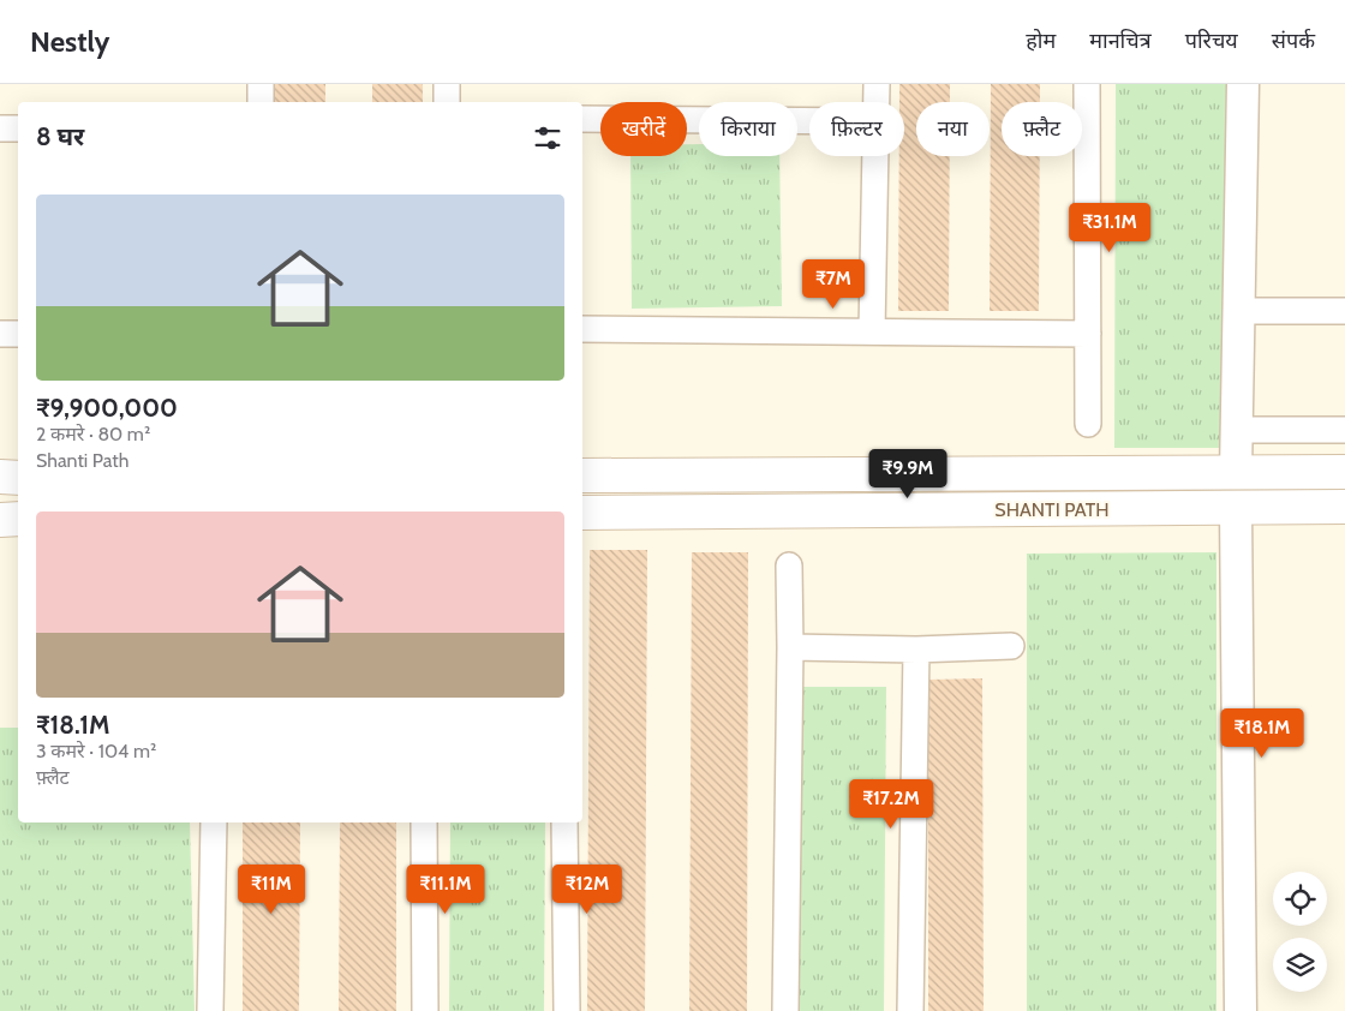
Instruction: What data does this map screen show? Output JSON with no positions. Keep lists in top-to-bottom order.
{
  "streets": {
    "main road": ["SHANTI PATH"]
  },
  "page": {
    "header": "Nestly",
    "nav": [
      "होम",
      "मानचित्र",
      "परिचय",
      "संपर्क"
    ],
    "chip": [
      "खरीदें",
      "किराया",
      "फ़िल्टर",
      "नया",
      "फ़्लैट"
    ],
    "heading": "8 घर",
    "list": [
      {
        "name": "₹9,900,000",
        "note": "2 कमरे · 80 m² · Shanti Path"
      },
      {
        "name": "₹18.1M",
        "note": "3 कमरे · 104 m² · फ़्लैट"
      }
    ],
    "price": [
      "₹31.1M",
      "₹7M",
      "₹9.9M",
      "₹18.1M",
      "₹17.2M",
      "₹11M",
      "₹11.1M",
      "₹12M"
    ]
  }
}
